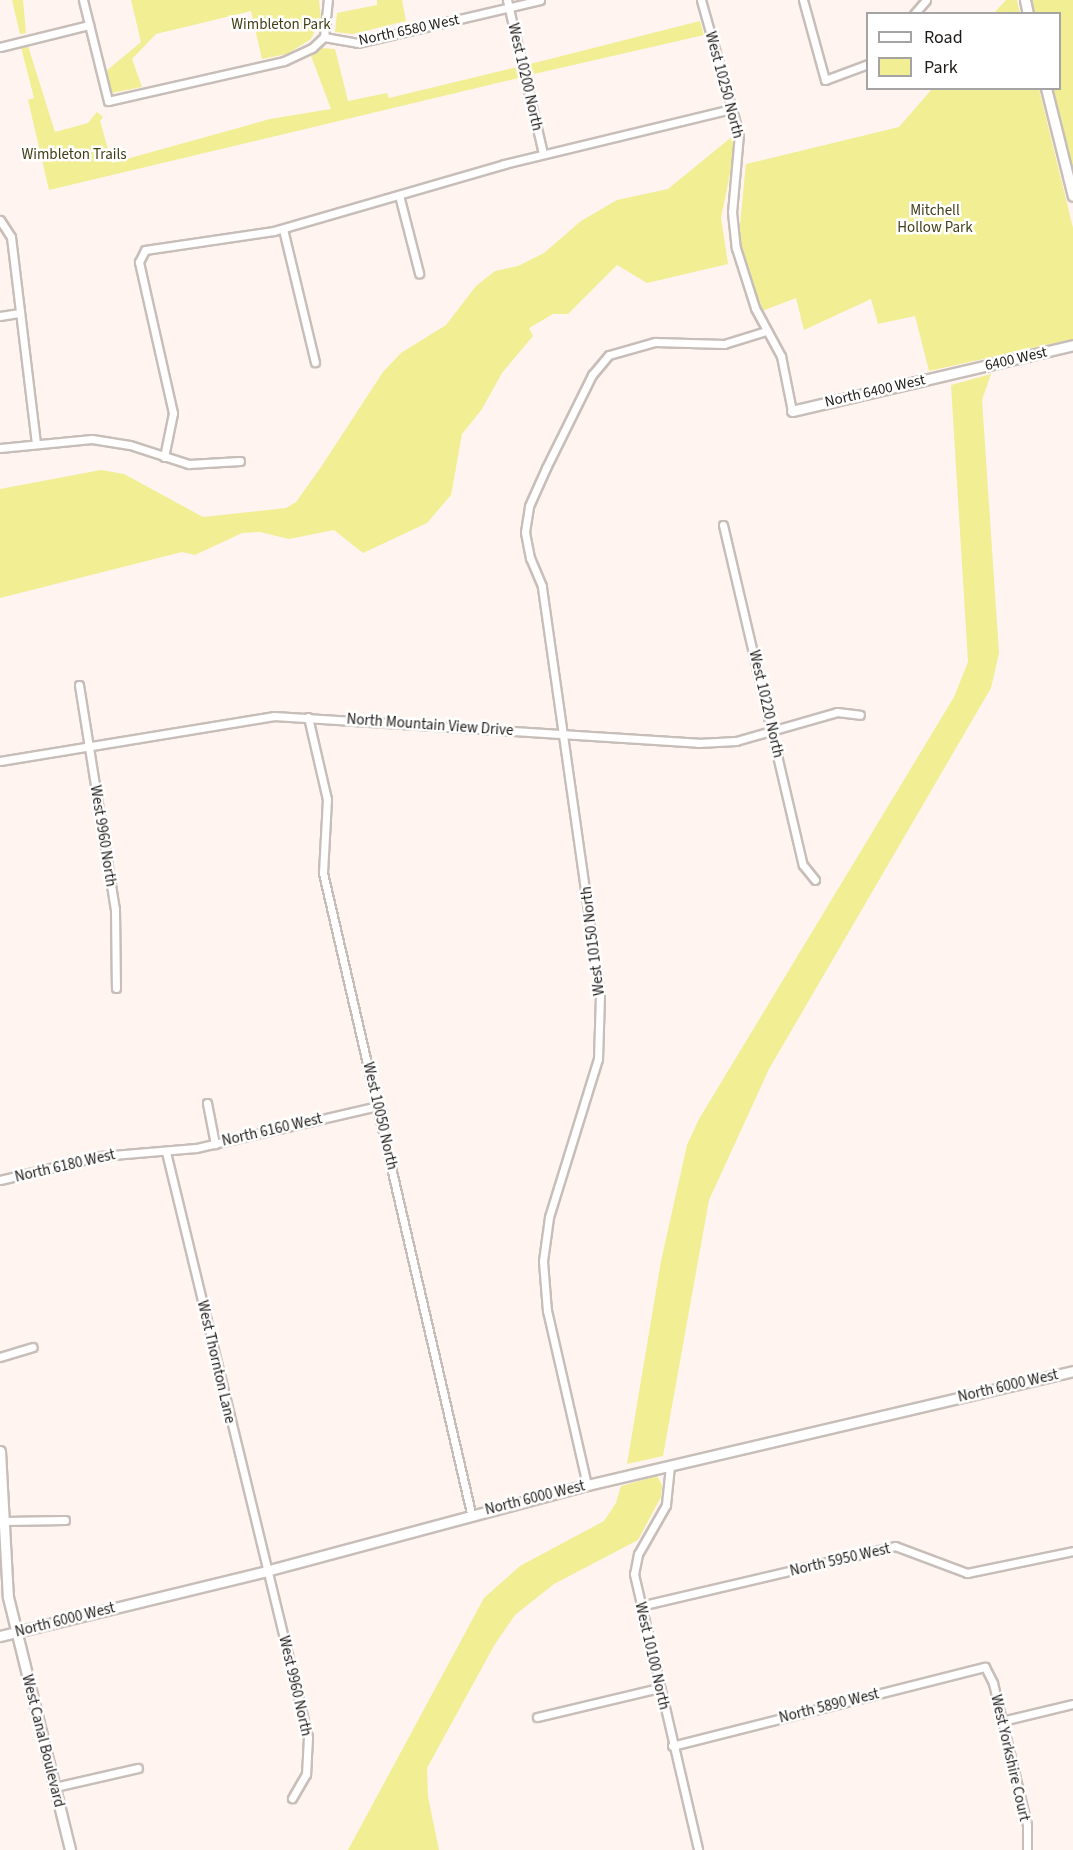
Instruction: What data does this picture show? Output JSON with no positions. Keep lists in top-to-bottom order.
{
  "streets": {
    "street": [
      "North 6580 West",
      "West 10200 North",
      "West 10250 North",
      "6400 West",
      "North 6400 West",
      "West 10220 North",
      "North Mountain View Drive",
      "West 9960 North",
      "West 10150 North",
      "West 10050 North",
      "North 6160 West",
      "North 6180 West",
      "West Thornton Lane",
      "North 6000 West",
      "North 5950 West",
      "West 10100 North",
      "North 5890 West",
      "West Canal Boulevard",
      "West Yorkshire Court"
    ]
  },
  "crossings": [
    ["North 6580 West", "West 10200 North"],
    ["West 10250 North", "North 6400 West"],
    ["West 10250 North", "West 10150 North"],
    ["6400 West", "North 6400 West"],
    ["West 10220 North", "North Mountain View Drive"],
    ["North Mountain View Drive", "West 9960 North"],
    ["North Mountain View Drive", "West 10150 North"],
    ["North Mountain View Drive", "West 10050 North"],
    ["West 9960 North", "West Thornton Lane"],
    ["West 9960 North", "North 6000 West"],
    ["West 10150 North", "North 6000 West"],
    ["West 10050 North", "North 6160 West"],
    ["West 10050 North", "North 6000 West"],
    ["North 6160 West", "North 6180 West"],
    ["North 6160 West", "West Thornton Lane"],
    ["North 6180 West", "West Thornton Lane"],
    ["West Thornton Lane", "North 6000 West"],
    ["North 6000 West", "West 10100 North"],
    ["North 6000 West", "West Canal Boulevard"],
    ["North 5950 West", "West 10100 North"],
    ["West 10100 North", "North 5890 West"],
    ["North 5890 West", "West Yorkshire Court"]
  ],
  "parks": ["Wimbleton Park", "Wimbleton Trails", "Mitchell Hollow Park"],
  "legend": ["Road", "Park"]
}
